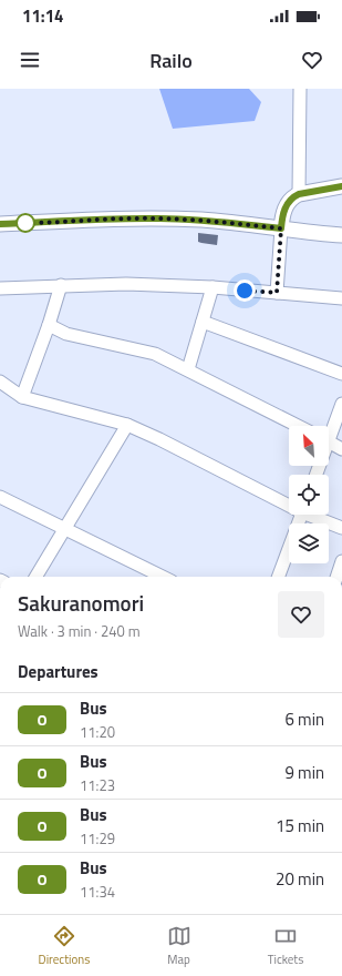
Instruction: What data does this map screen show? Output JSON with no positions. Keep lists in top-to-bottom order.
{
  "lines": ["bus line O"],
  "north": "top left",
  "page": {
    "status": "11:14",
    "header": "Railo",
    "heading": [
      ["Sakuranomori", "Walk · 3 min · 240 m"],
      "Departures"
    ],
    "list": [
      {
        "mark": "O",
        "name": "Bus",
        "note": "11:20",
        "value": "6 min"
      },
      {
        "mark": "O",
        "name": "Bus",
        "note": "11:23",
        "value": "9 min"
      },
      {
        "mark": "O",
        "name": "Bus",
        "note": "11:29",
        "value": "15 min"
      },
      {
        "mark": "O",
        "name": "Bus",
        "note": "11:34",
        "value": "20 min"
      }
    ],
    "tabs": ["Directions", "Map", "Tickets"]
  }
}
